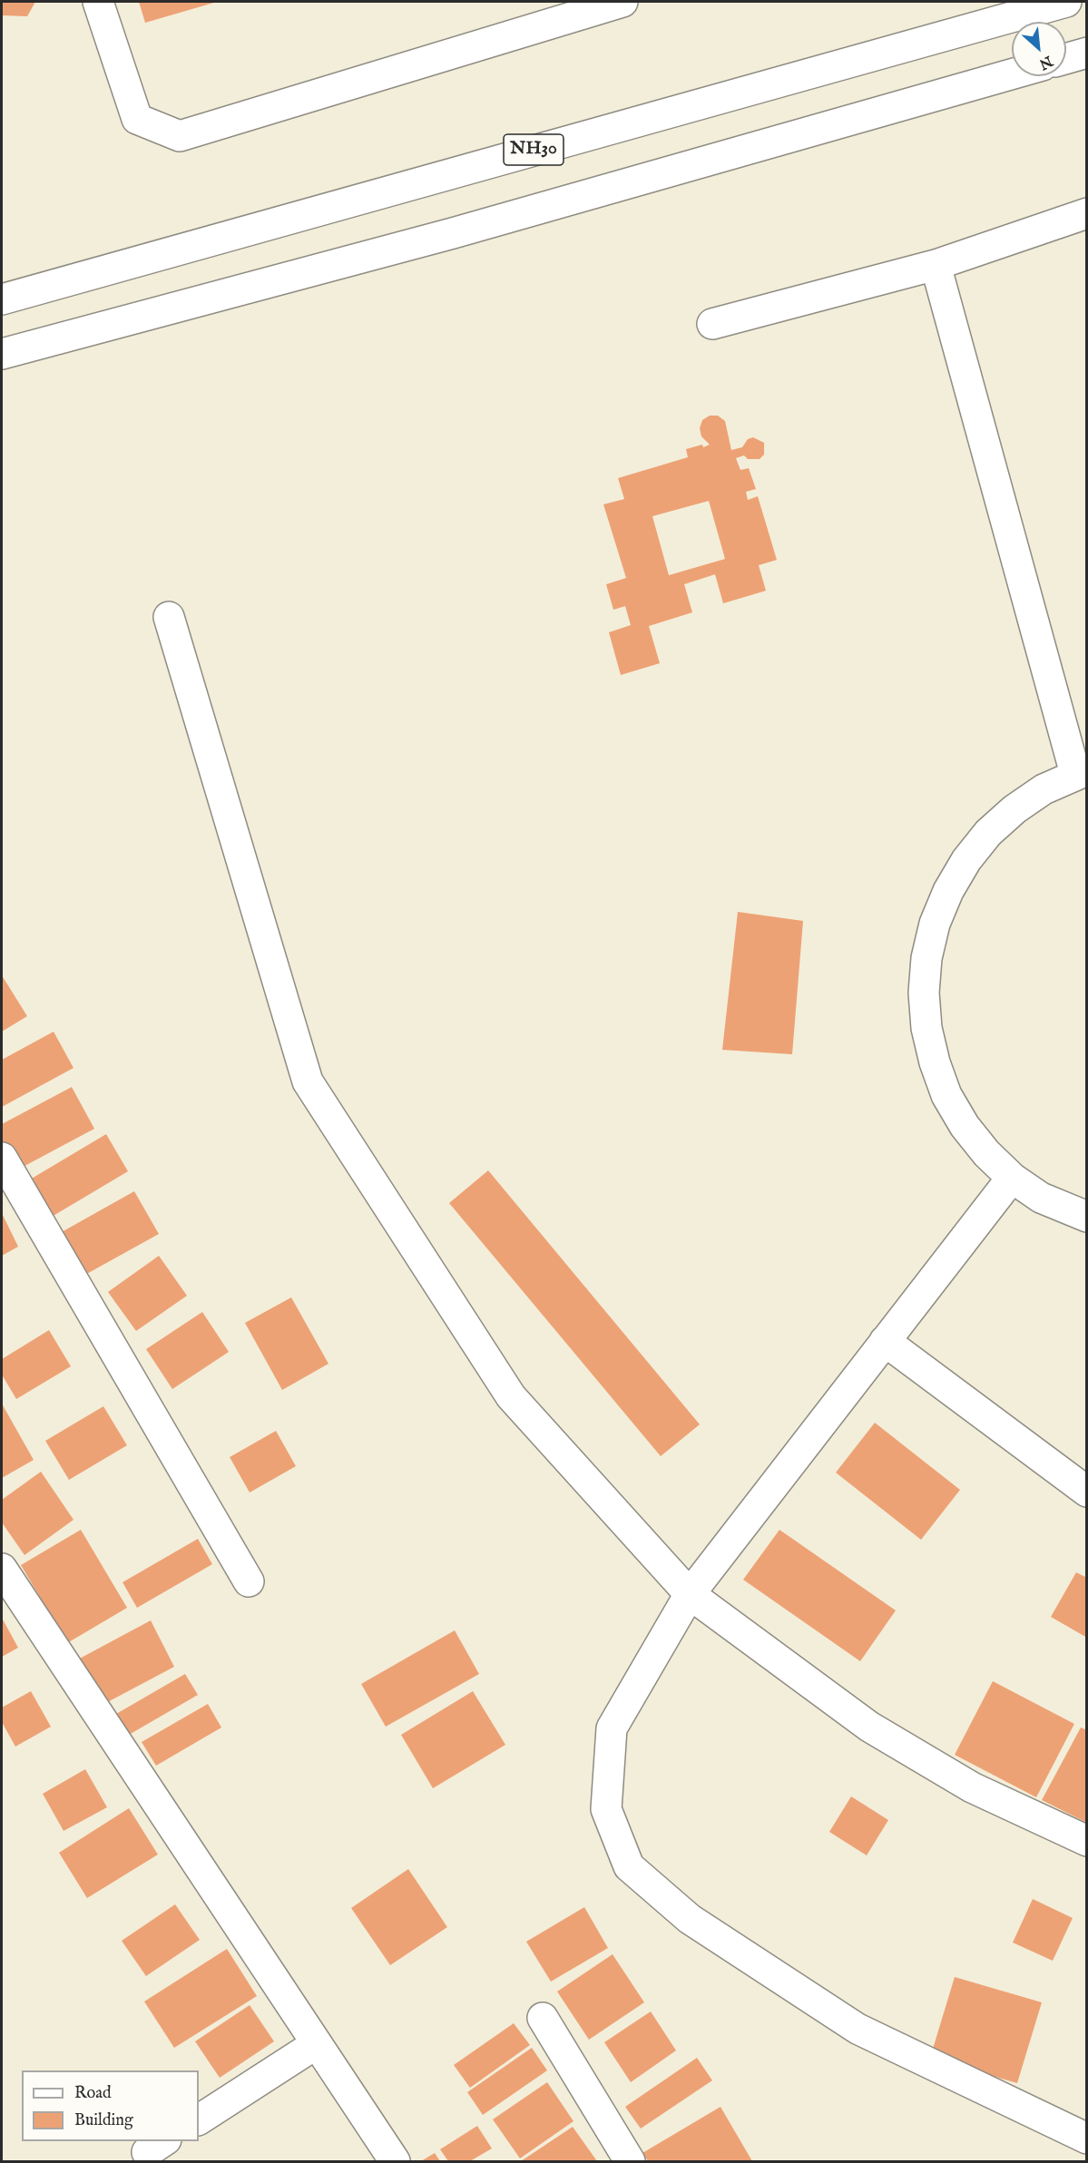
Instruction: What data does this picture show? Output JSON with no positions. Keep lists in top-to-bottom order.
{
  "streets": {
    "main road": ["NH30"]
  },
  "legend": ["Road", "Building"],
  "north": "bottom right"
}
